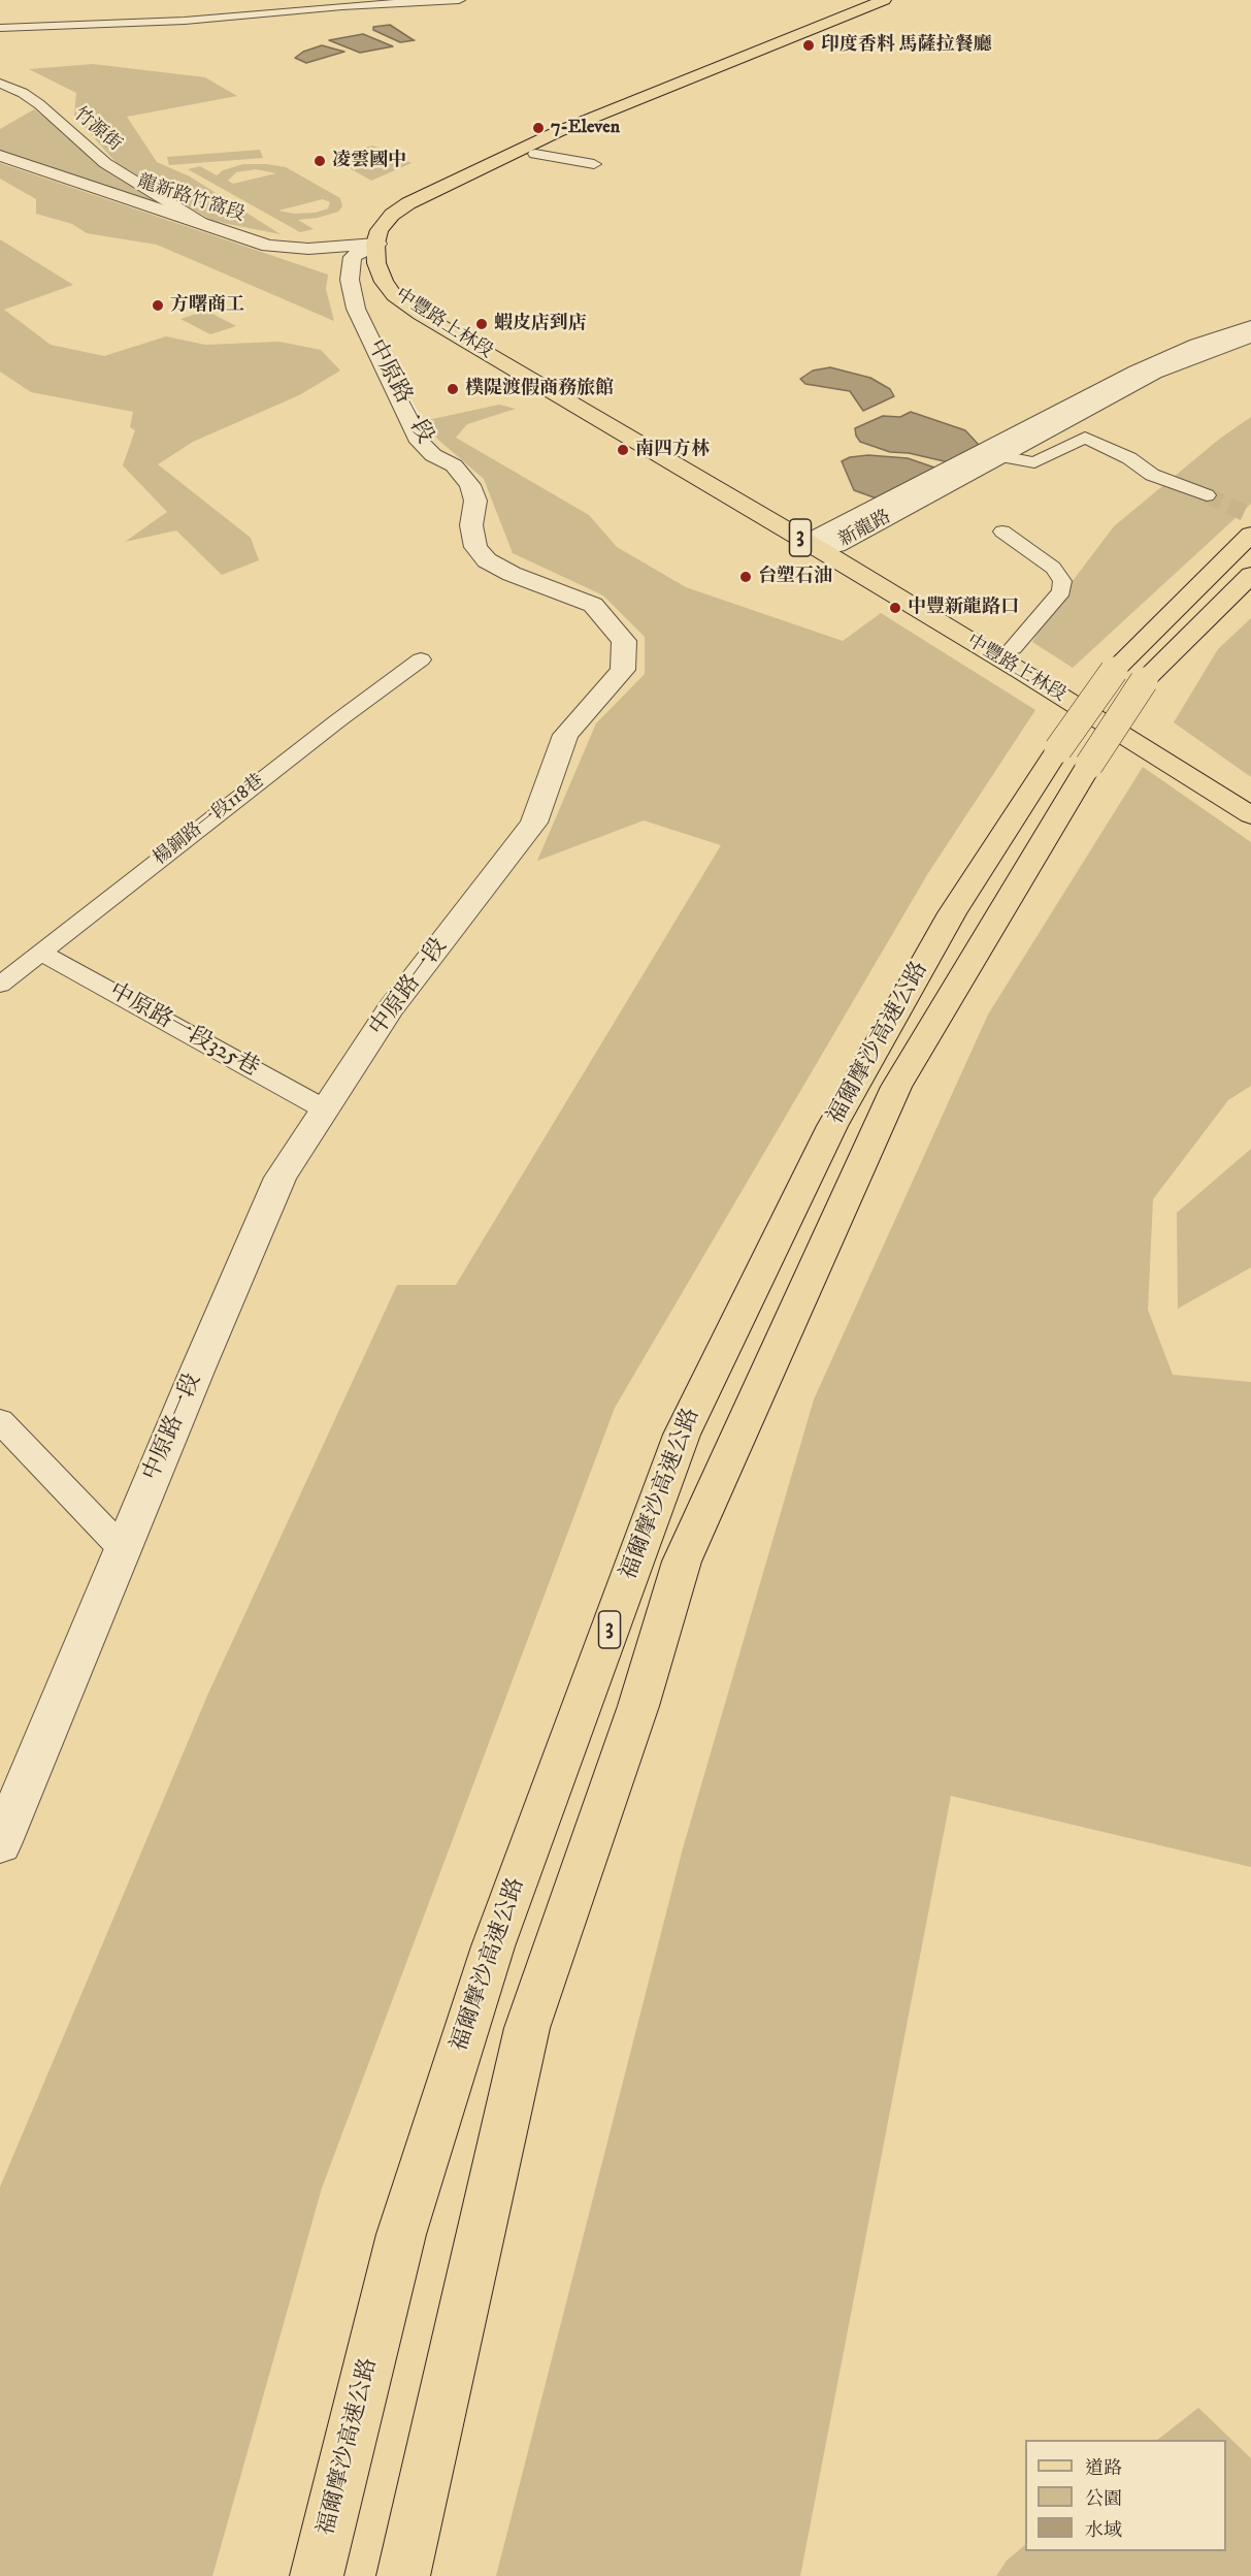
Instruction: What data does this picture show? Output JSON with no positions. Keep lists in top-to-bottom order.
{
  "streets": {
    "main road": ["中豐路上林段", "3", "福爾摩沙高速公路"],
    "street": [
      "竹源街",
      "龍新路竹窩段",
      "中原路一段",
      "新龍路",
      "楊銅路一段118巷",
      "中原路一段325巷"
    ]
  },
  "crossings": [
    ["竹源街", "龍新路竹窩段"],
    ["龍新路竹窩段", "中豐路上林段"],
    ["龍新路竹窩段", "中原路一段"],
    ["中豐路上林段", "中原路一段"],
    ["中豐路上林段", "新龍路"],
    ["中原路一段", "中原路一段325巷"],
    ["楊銅路一段118巷", "中原路一段325巷"]
  ],
  "places": [
    "印度香料 馬薩拉餐廳",
    "7-Eleven",
    "凌雲國中",
    "方曙商工",
    "蝦皮店到店",
    "樸隄渡假商務旅館",
    "南四方林",
    "台塑石油",
    "中豐新龍路口"
  ],
  "legend": ["道路", "公園", "水域"]
}
